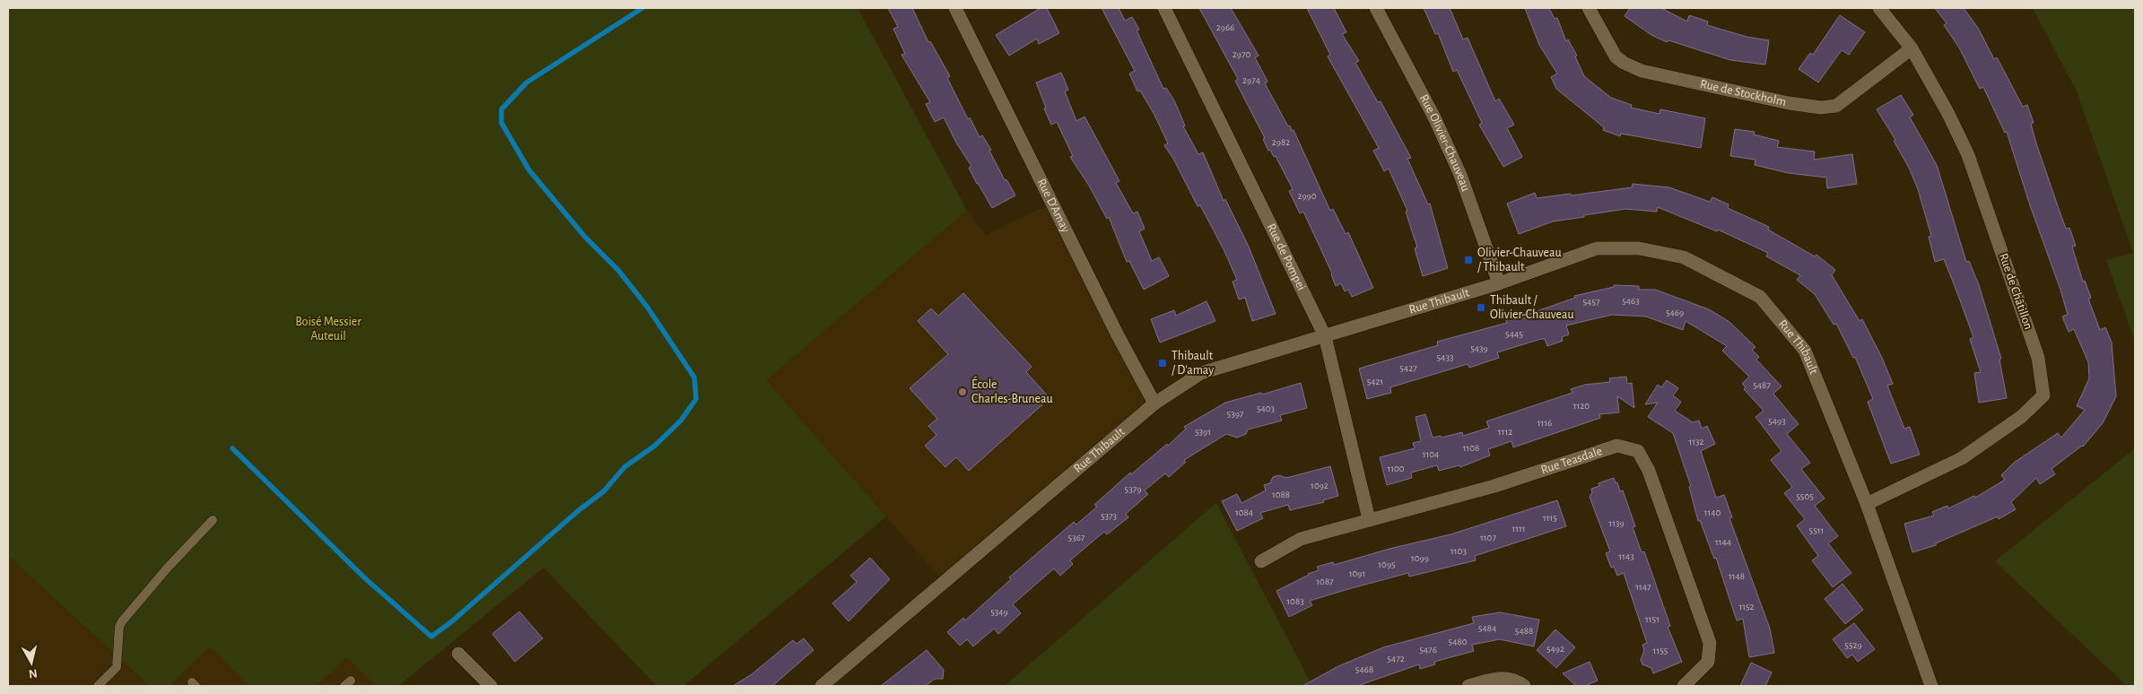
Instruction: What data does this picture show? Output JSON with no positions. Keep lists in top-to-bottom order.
{
  "streets": {
    "street": [
      "Rue de Stockholm",
      "Rue Olivier-Chauveau",
      "Rue D'Amay",
      "Rue de Pompei",
      "Rue de Châtillon",
      "Rue Thibault",
      "Rue Teasdale"
    ]
  },
  "crossings": [
    ["Rue de Stockholm", "Rue de Châtillon"],
    ["Rue Olivier-Chauveau", "Rue Thibault"],
    ["Rue D'Amay", "Rue Thibault"],
    ["Rue de Pompei", "Rue Thibault"],
    ["Rue de Pompei", "Rue Teasdale"],
    ["Rue de Châtillon", "Rue Thibault"]
  ],
  "parks": ["Boisé Messier Auteuil"],
  "places": {
    "transit": ["Olivier-Chauveau / Thibault", "Thibault / Olivier-Chauveau", "Thibault / D'amay"],
    "other": ["École Charles-Bruneau"]
  },
  "house_numbers": [
    "2966",
    "2970",
    "2974",
    "2982",
    "2990",
    "5463",
    "5457",
    "5469",
    "5445",
    "5439",
    "5433",
    "5427",
    "5421",
    "5487",
    "1120",
    "5403",
    "5397",
    "5493",
    "1116",
    "5391",
    "1112",
    "1132",
    "1108",
    "1104",
    "1100",
    "1092",
    "5379",
    "1088",
    "5505",
    "1084",
    "1140",
    "5373",
    "1115",
    "1139",
    "1111",
    "5511",
    "5367",
    "1107",
    "1144",
    "1103",
    "1143",
    "1099",
    "1095",
    "1091",
    "1148",
    "1087",
    "1147",
    "1083",
    "1152",
    "5349",
    "1151",
    "5484",
    "5488",
    "5480",
    "5529",
    "5492",
    "5476",
    "1155",
    "5472",
    "5468"
  ],
  "north": "bottom"
}
